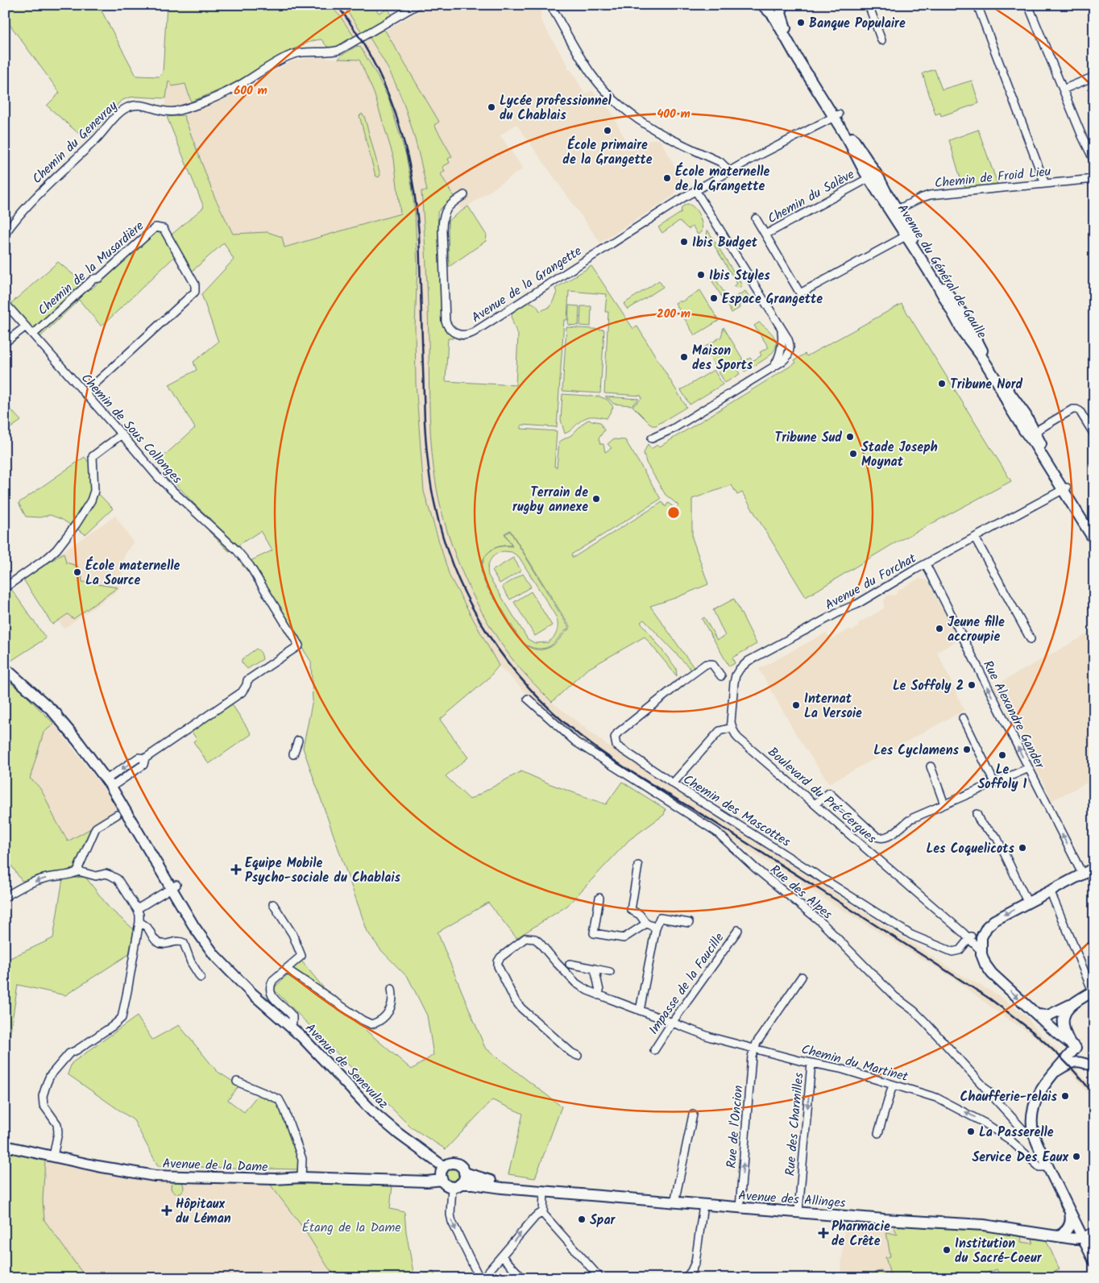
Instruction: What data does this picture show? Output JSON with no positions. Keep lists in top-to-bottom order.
{
  "streets": {
    "main road": [
      "Avenue du Général de Gaulle",
      "Avenue de Senevulaz",
      "Avenue de la Dame",
      "Avenue des Allinges"
    ],
    "street": [
      "Chemin du Genevray",
      "Chemin de Froid Lieu",
      "Chemin du Salève",
      "Chemin de la Musardière",
      "Avenue de la Grangette",
      "Chemin de Sous Collonges",
      "Avenue du Forchat",
      "Rue Alexandre Gander",
      "Boulevard du Pré-Cergues",
      "Chemin des Mascottes",
      "Rue des Alpes",
      "Impasse de la Faucille",
      "Chemin du Martinet",
      "Rue des Charmilles",
      "Rue de l'Oncion"
    ]
  },
  "crossings": [
    ["Chemin de Froid Lieu", "Avenue du Général de Gaulle"],
    ["Chemin du Salève", "Avenue du Général de Gaulle"],
    ["Chemin de la Musardière", "Chemin de Sous Collonges"],
    ["Avenue du Général de Gaulle", "Avenue de la Grangette"],
    ["Avenue du Général de Gaulle", "Avenue du Forchat"],
    ["Chemin de Sous Collonges", "Avenue de Senevulaz"],
    ["Avenue du Forchat", "Rue Alexandre Gander"],
    ["Avenue du Forchat", "Boulevard du Pré-Cergues"],
    ["Boulevard du Pré-Cergues", "Chemin des Mascottes"],
    ["Impasse de la Faucille", "Chemin du Martinet"],
    ["Chemin du Martinet", "Rue des Charmilles"],
    ["Chemin du Martinet", "Rue de l'Oncion"],
    ["Avenue de Senevulaz", "Avenue de la Dame"],
    ["Avenue de Senevulaz", "Avenue des Allinges"],
    ["Rue des Charmilles", "Avenue des Allinges"],
    ["Rue de l'Oncion", "Avenue des Allinges"],
    ["Avenue de la Dame", "Avenue des Allinges"]
  ],
  "one_way": ["Rue des Charmilles"],
  "parks": ["Étang de la Dame"],
  "places": {
    "other": [
      "Banque Populaire",
      "Lycée professionnel du Chablais",
      "École primaire de la Grangette",
      "École maternelle de la Grangette",
      "Ibis Budget",
      "Ibis Styles",
      "Espace Grangette",
      "Maison des Sports",
      "Tribune Nord",
      "Tribune Sud",
      "Stade Joseph Moynat",
      "Terrain de rugby annexe",
      "École maternelle La Source",
      "Jeune fille accroupie",
      "Le Soffoly 2",
      "Internat La Versoie",
      "Les Cyclamens",
      "Le Soffoly 1",
      "Les Coquelicots",
      "Chaufferie-relais",
      "La Passerelle",
      "Service Des Eaux",
      "Spar",
      "Institution du Sacré-Coeur"
    ],
    "health": ["Equipe Mobile Psycho-sociale du Chablais", "Hôpitaux du Léman", "Pharmacie de Crête"]
  },
  "rings": ["600 m", "400 m", "200 m"]
}
